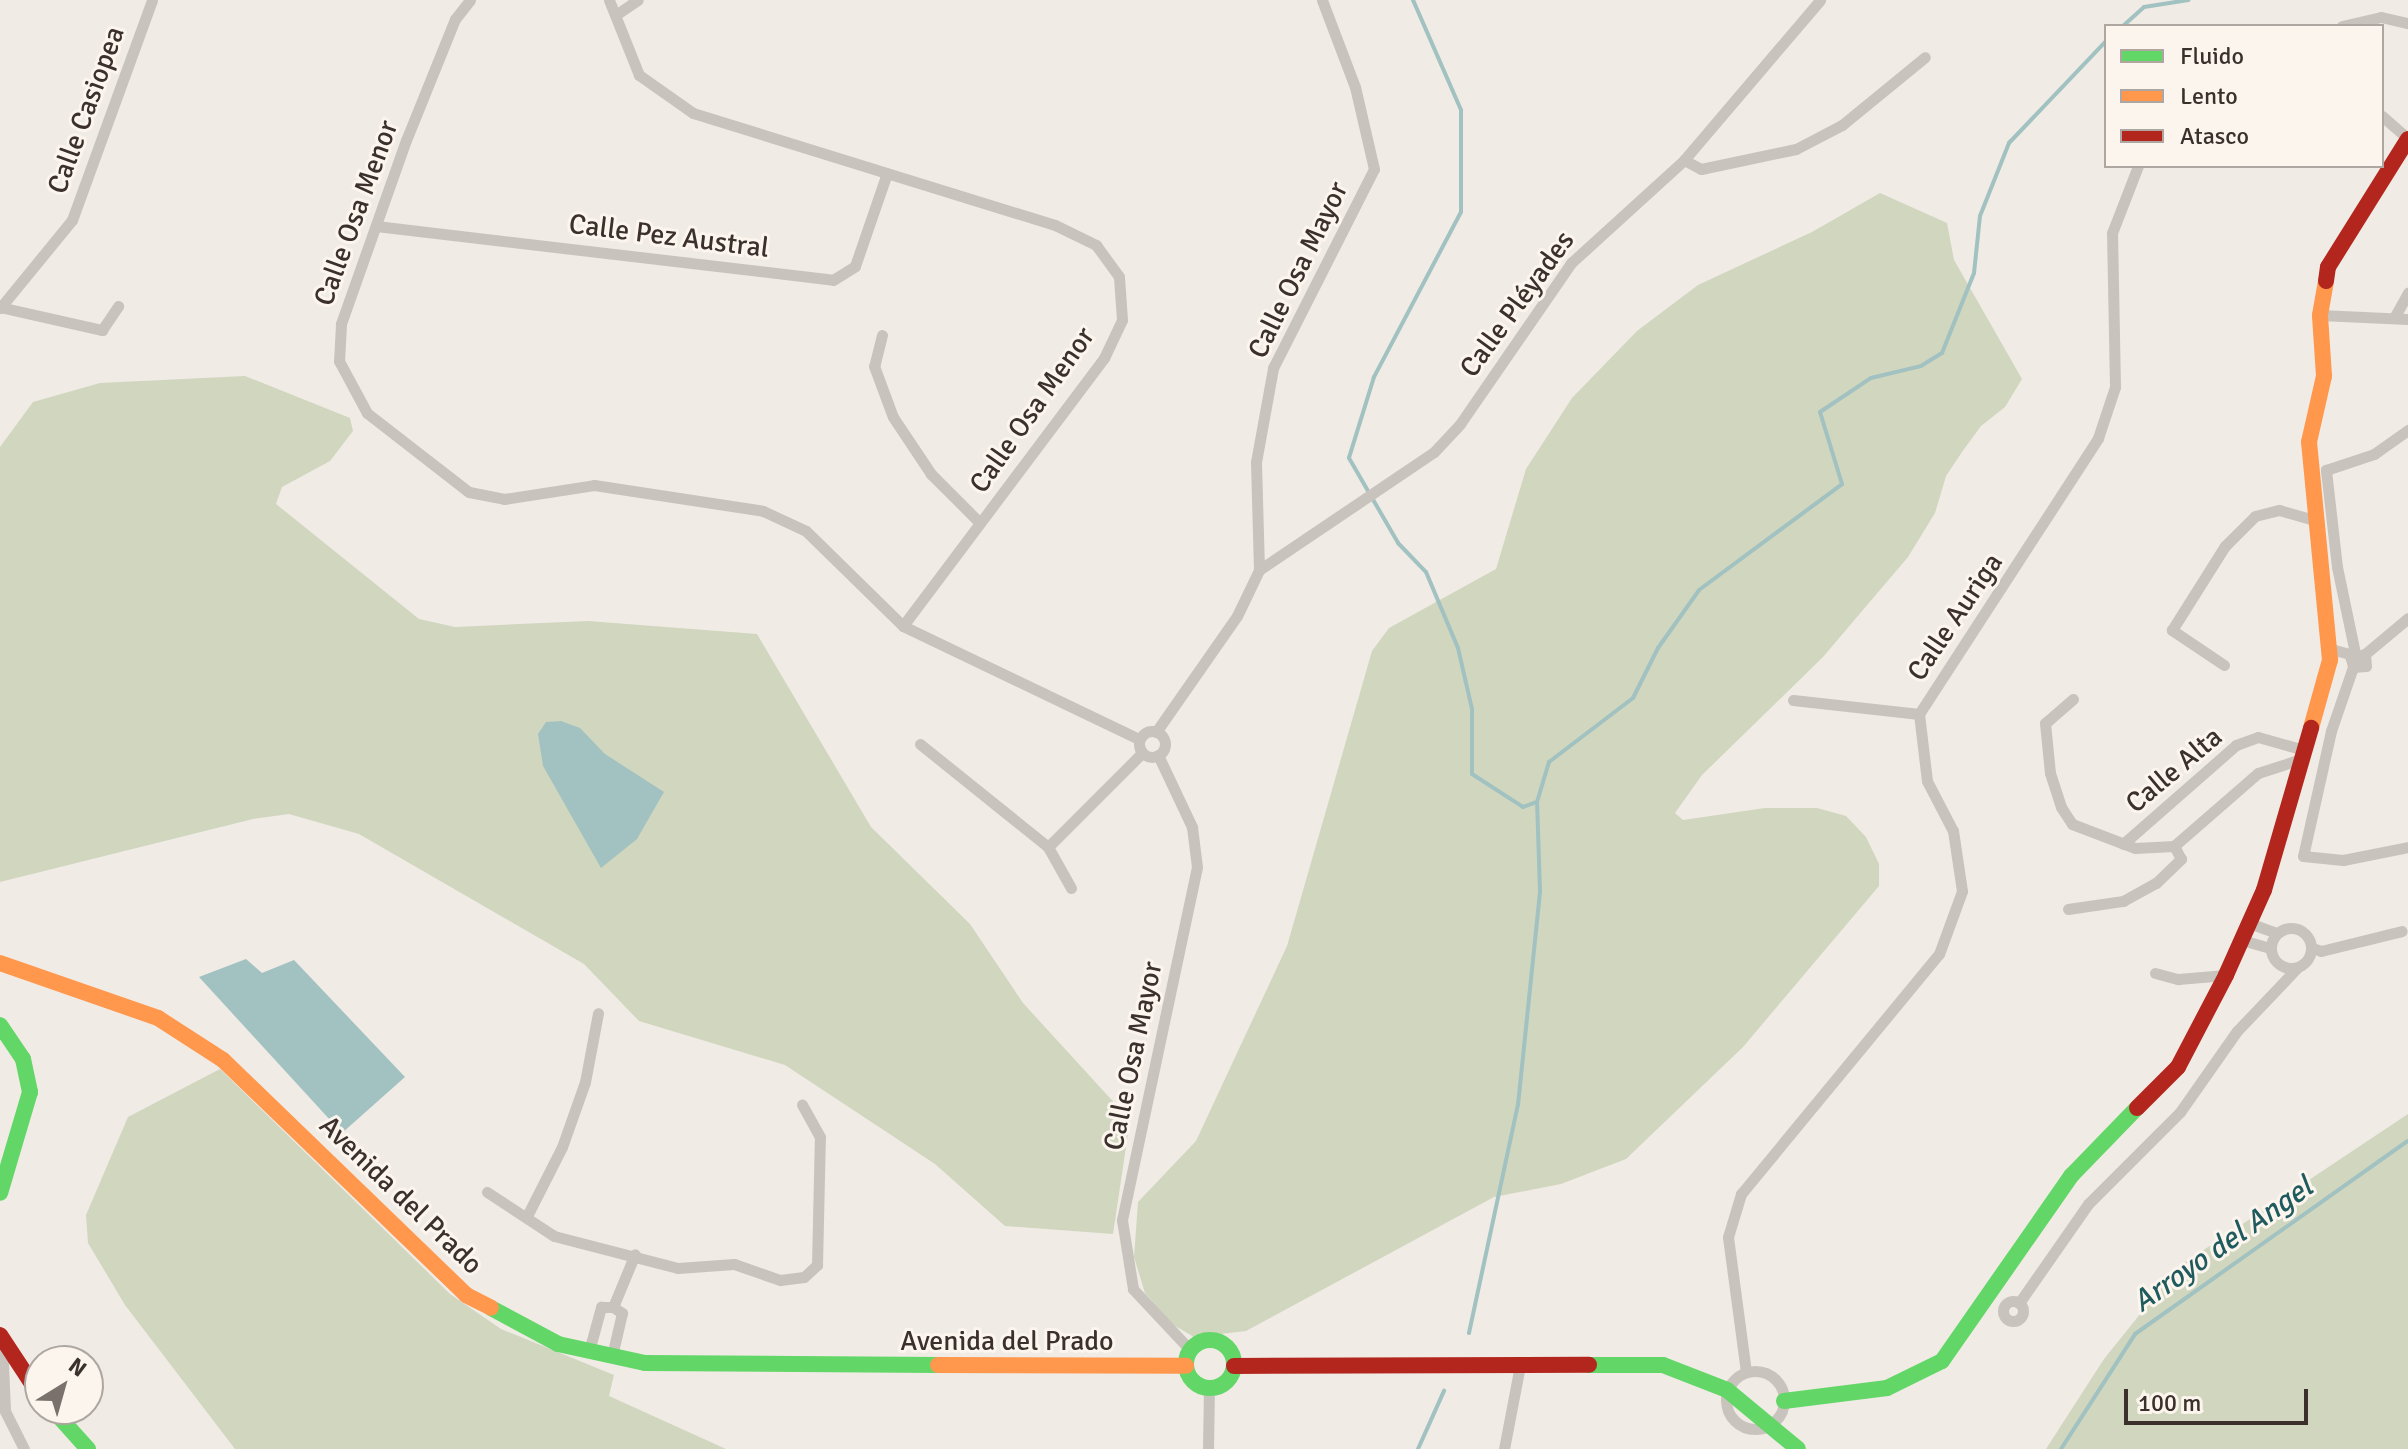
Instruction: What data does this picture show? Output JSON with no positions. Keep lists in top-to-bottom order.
{
  "streets": {
    "street": [
      "Calle Casiopea",
      "Calle Osa Menor",
      "Calle Pez Austral",
      "Calle Osa Mayor",
      "Calle Pléyades",
      "Calle Auriga",
      "Calle Alta",
      "Avenida del Prado"
    ]
  },
  "crossings": [
    ["Calle Osa Menor", "Calle Pez Austral"],
    ["Calle Osa Mayor", "Calle Pléyades"],
    ["Calle Osa Mayor", "Avenida del Prado"]
  ],
  "water": ["Arroyo del Angel"],
  "legend": ["Fluido", "Lento", "Atasco"],
  "scale_bar": "100 m",
  "north": "top right"
}
